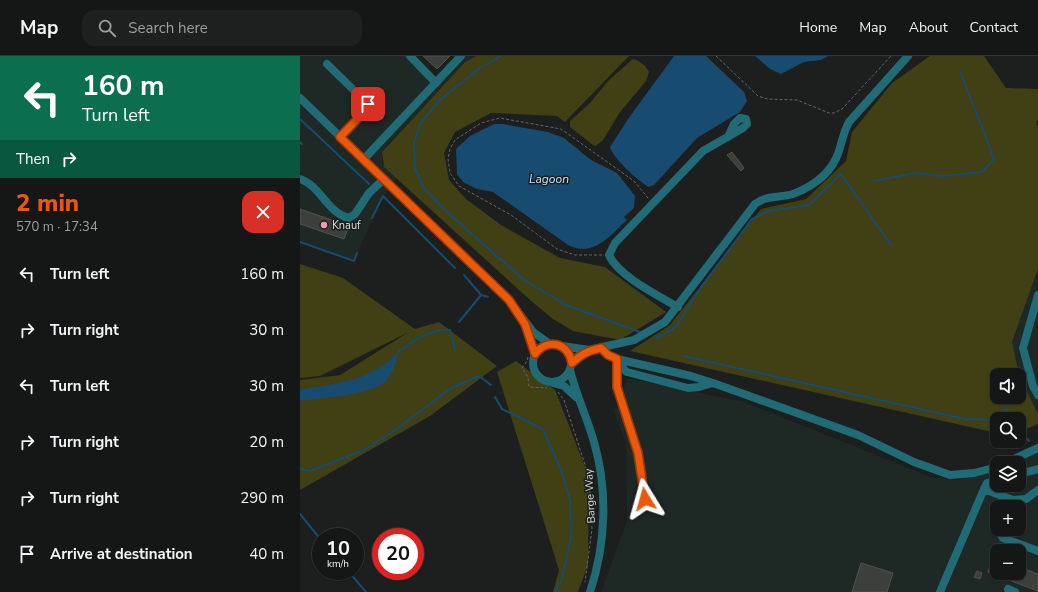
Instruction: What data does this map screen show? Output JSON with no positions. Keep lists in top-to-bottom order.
{
  "streets": {
    "street": ["Barge Way"]
  },
  "water": ["Lagoon"],
  "places": ["Knauf"],
  "page": {
    "header": "Map",
    "search": "Search here",
    "nav": [
      "Home",
      "Map",
      "About",
      "Contact"
    ],
    "turn": ["160 m", "Turn left"],
    "then": "Then",
    "heading": ["2 min", "570 m · 17:34"],
    "list": [
      {
        "name": "Turn left",
        "value": "160 m"
      },
      {
        "name": "Turn right",
        "value": "30 m"
      },
      {
        "name": "Turn left",
        "value": "30 m"
      },
      {
        "name": "Turn right",
        "value": "20 m"
      },
      {
        "name": "Turn right",
        "value": "290 m"
      },
      {
        "name": "Arrive at destination",
        "value": "40 m"
      }
    ],
    "map_buttons": ["+", "−"],
    "speed": "10 km/h",
    "limit": "20"
  }
}
